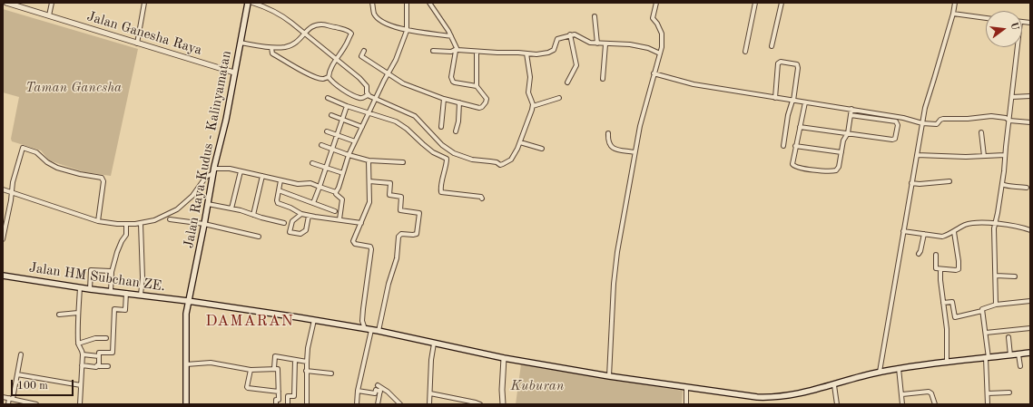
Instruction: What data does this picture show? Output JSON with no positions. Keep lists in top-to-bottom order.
{
  "streets": {
    "main road": ["Jalan Raya Kudus - Kalinyamatan", "Jalan HM Subchan ZE."],
    "street": ["Jalan Ganesha Raya"]
  },
  "crossings": [
    ["Jalan Ganesha Raya", "Jalan Raya Kudus - Kalinyamatan"],
    ["Jalan Raya Kudus - Kalinyamatan", "Jalan HM Subchan ZE."]
  ],
  "districts": ["DAMARAN"],
  "parks": ["Taman Ganesha", "Kuburan"],
  "scale_bar": "100 m",
  "north": "right"
}
